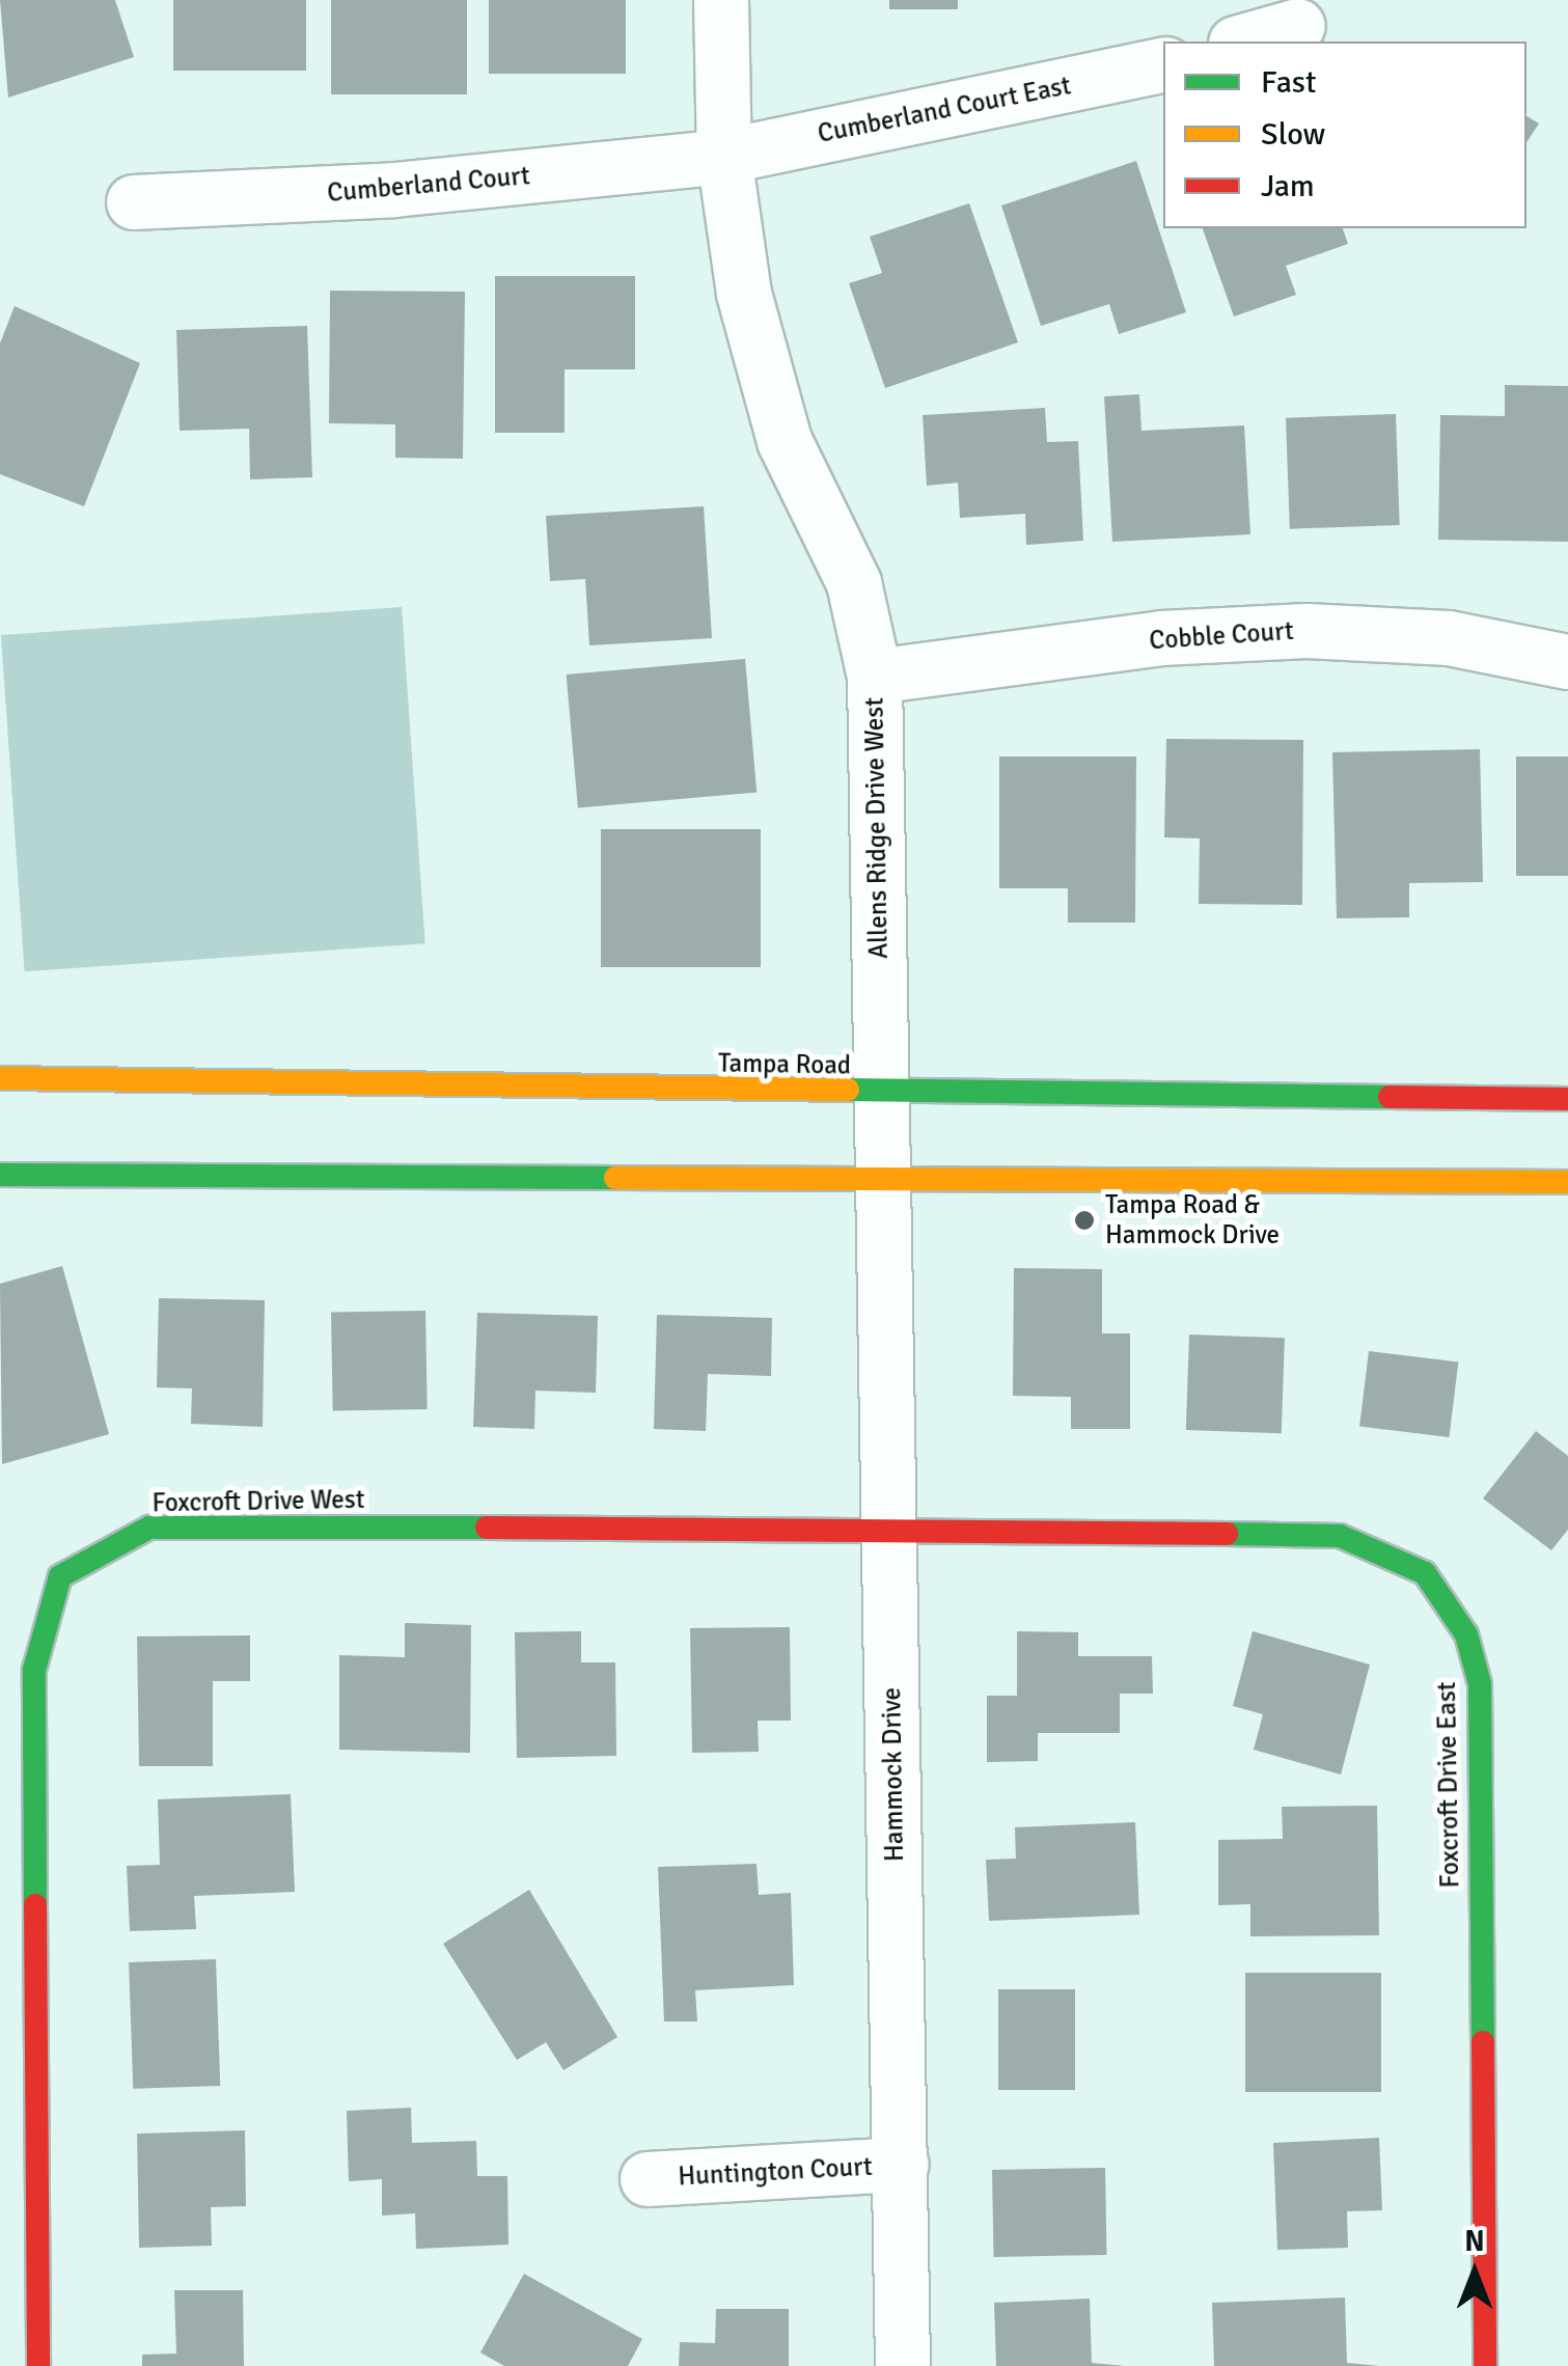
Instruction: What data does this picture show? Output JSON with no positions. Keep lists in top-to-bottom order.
{
  "streets": {
    "main road": ["Tampa Road", "Foxcroft Drive West", "Foxcroft Drive East"],
    "street": [
      "Cumberland Court East",
      "Cumberland Court",
      "Cobble Court",
      "Allens Ridge Drive West",
      "Hammock Drive",
      "Huntington Court"
    ]
  },
  "crossings": [
    ["Cumberland Court East", "Cumberland Court"],
    ["Cumberland Court East", "Allens Ridge Drive West"],
    ["Cumberland Court", "Allens Ridge Drive West"],
    ["Cobble Court", "Allens Ridge Drive West"],
    ["Allens Ridge Drive West", "Tampa Road"],
    ["Allens Ridge Drive West", "Hammock Drive"],
    ["Foxcroft Drive West", "Hammock Drive"],
    ["Foxcroft Drive West", "Foxcroft Drive East"],
    ["Hammock Drive", "Foxcroft Drive East"],
    ["Hammock Drive", "Huntington Court"]
  ],
  "places": ["Tampa Road & Hammock Drive"],
  "legend": ["Fast", "Slow", "Jam"],
  "north": "top"
}
